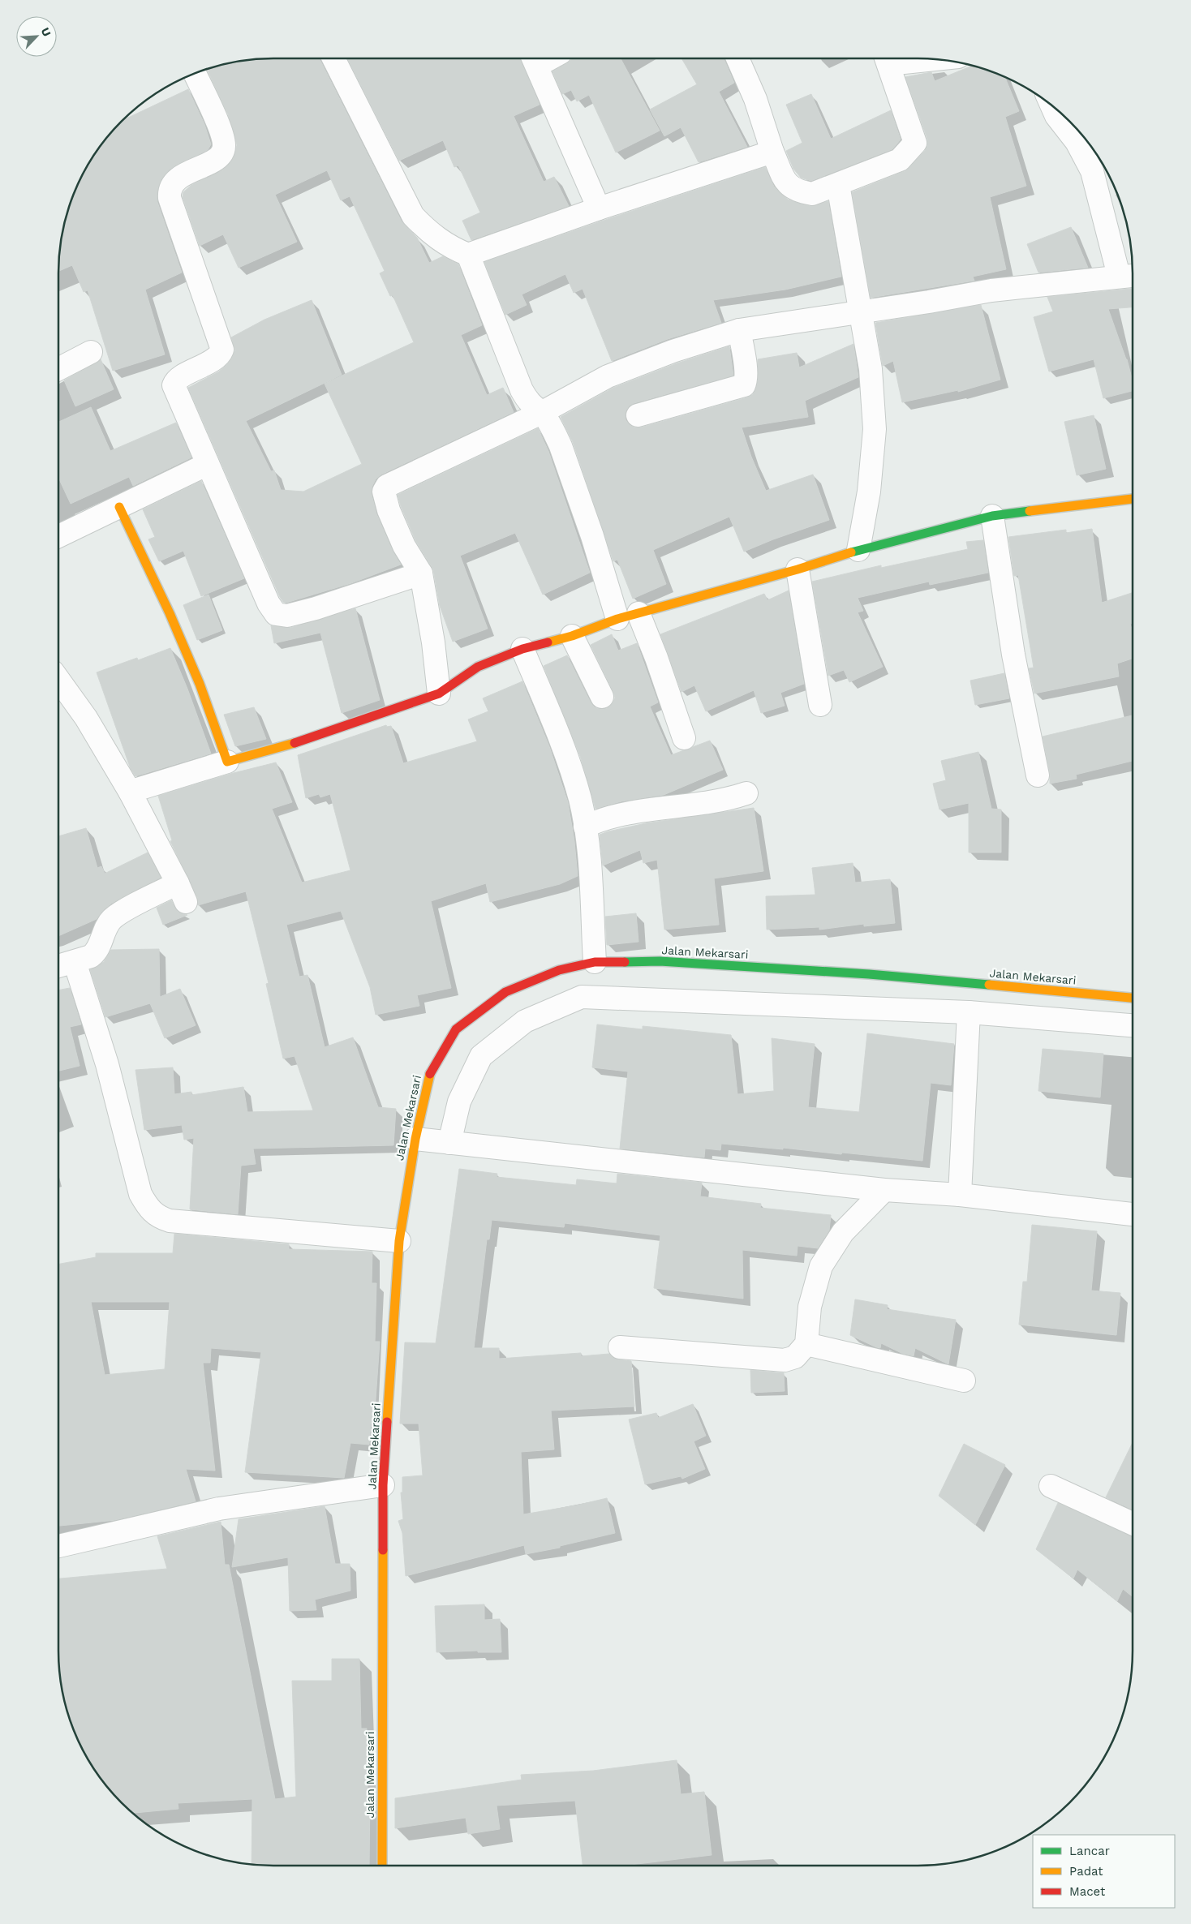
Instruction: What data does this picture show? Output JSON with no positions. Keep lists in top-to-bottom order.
{
  "streets": {
    "street": ["Jalan Mekarsari"]
  },
  "legend": ["Lancar", "Padat", "Macet"],
  "north": "top right"
}
